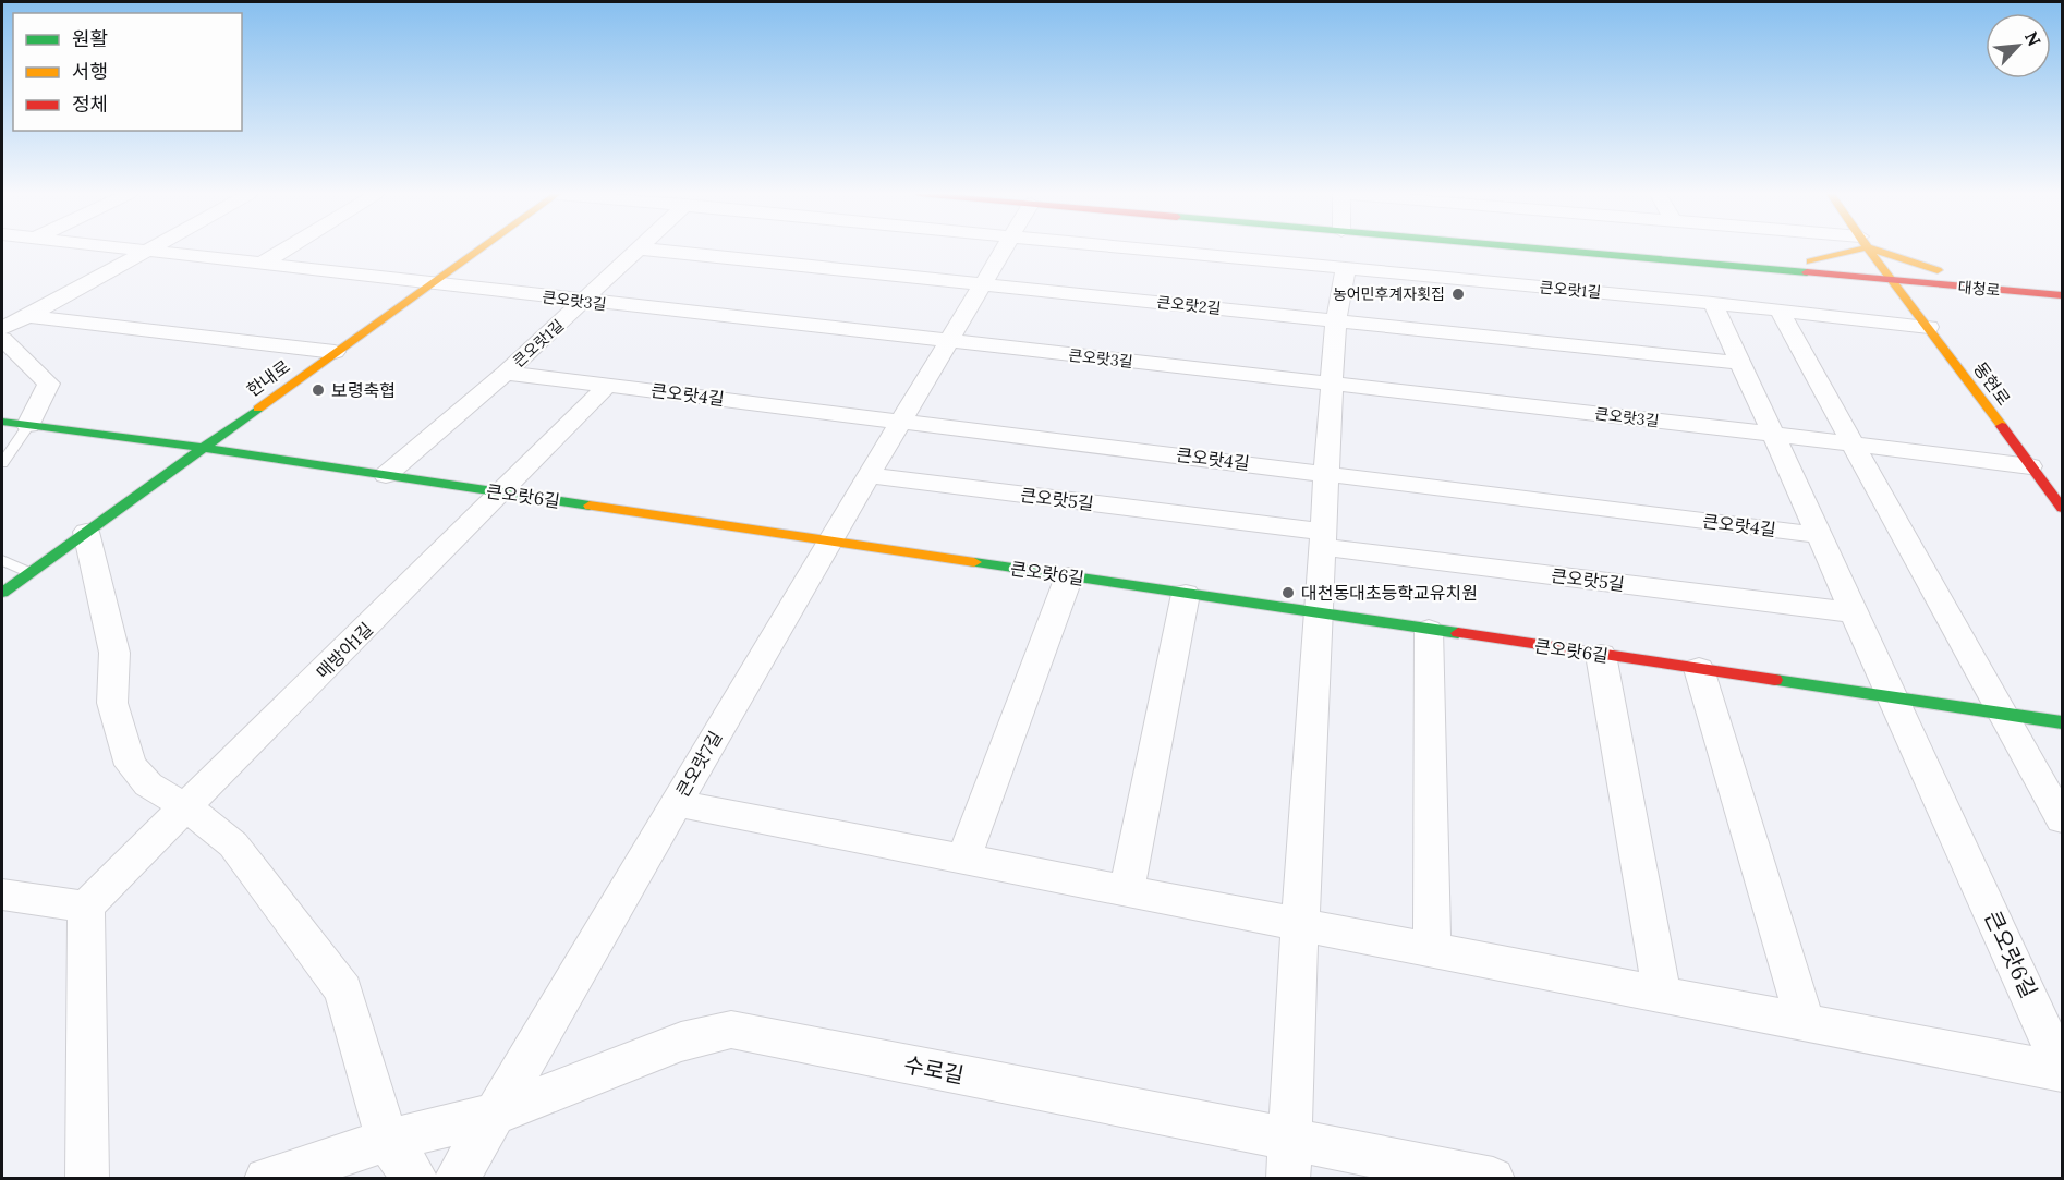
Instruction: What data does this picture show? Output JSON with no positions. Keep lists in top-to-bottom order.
{
  "streets": {
    "main road": [
      "대청로",
      "한내로",
      "동현로",
      "큰오랏6길"
    ],
    "street": [
      "큰오랏1길",
      "큰오랏3길",
      "큰오랏2길",
      "큰오랏4길",
      "큰오랏5길",
      "매방아1길",
      "큰오랏7길",
      "수로길"
    ]
  },
  "crossings": [
    ["대청로", "동현로"],
    ["큰오랏1길", "큰오랏3길"],
    ["큰오랏1길", "동현로"],
    ["큰오랏1길", "큰오랏4길"],
    ["큰오랏1길", "큰오랏6길"],
    ["큰오랏3길", "한내로"],
    ["큰오랏3길", "동현로"],
    ["큰오랏3길", "큰오랏7길"],
    ["큰오랏2길", "큰오랏7길"],
    ["한내로", "큰오랏6길"],
    ["큰오랏4길", "큰오랏7길"],
    ["큰오랏6길", "매방아1길"],
    ["큰오랏6길", "큰오랏7길"],
    ["큰오랏5길", "큰오랏7길"]
  ],
  "places": ["농어민후계자횟집", "보령축협", "대천동대초등학교유치원"],
  "legend": ["원활", "서행", "정체"],
  "north": "top right"
}
